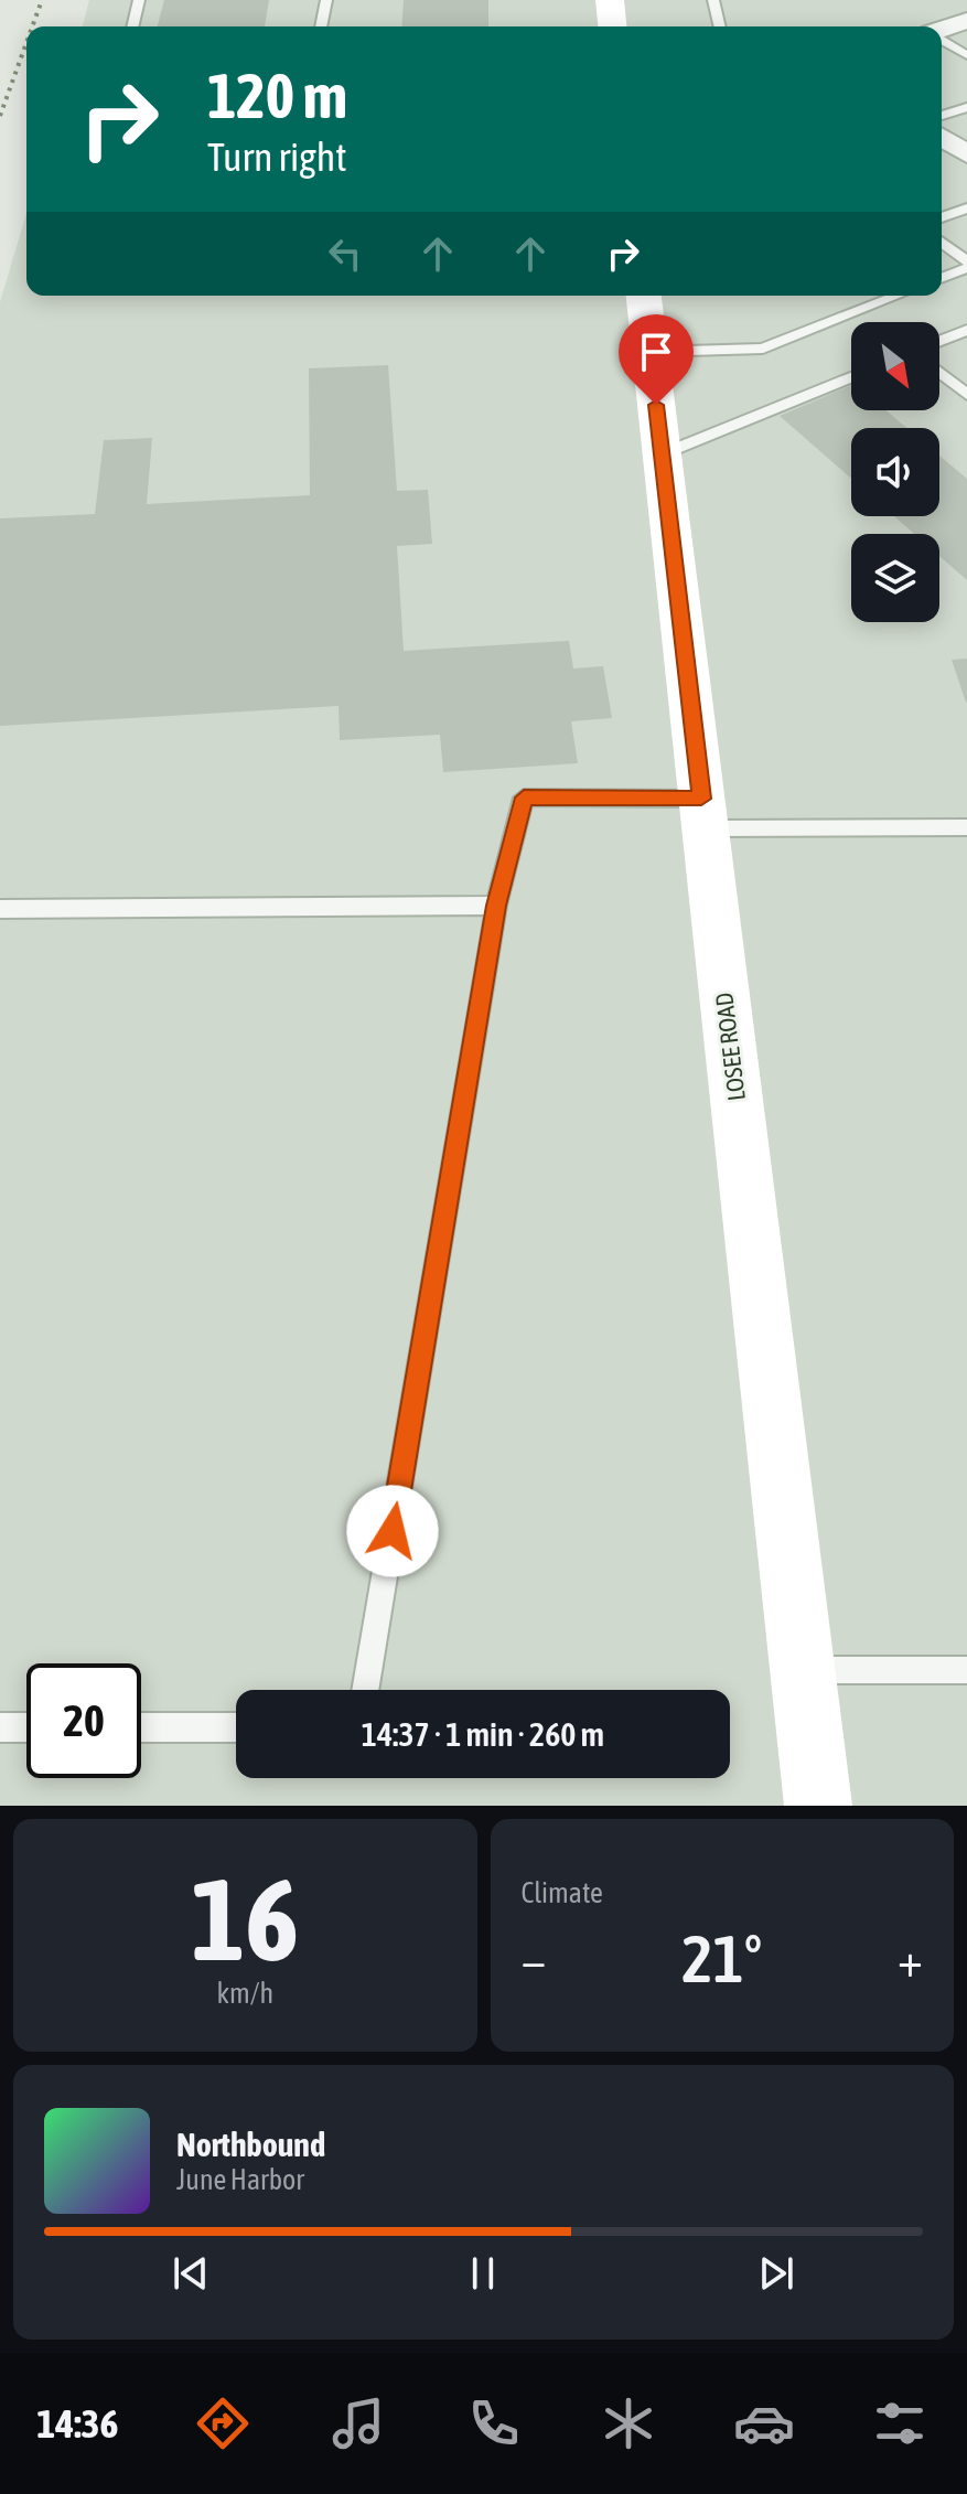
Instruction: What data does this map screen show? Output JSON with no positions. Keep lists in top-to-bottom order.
{
  "streets": {
    "main road": ["LOSEE ROAD"]
  },
  "north": "bottom right",
  "page": {
    "turn": ["120 m", "Turn right"],
    "limit": "20",
    "trip": "14:37 · 1 min · 260 m",
    "tile": [
      ["16", "km/h"],
      "Climate"
    ],
    "heat": ["−", "21°", "+"],
    "song": ["Northbound", "June Harbor"],
    "tabs": "14:36"
  }
}
